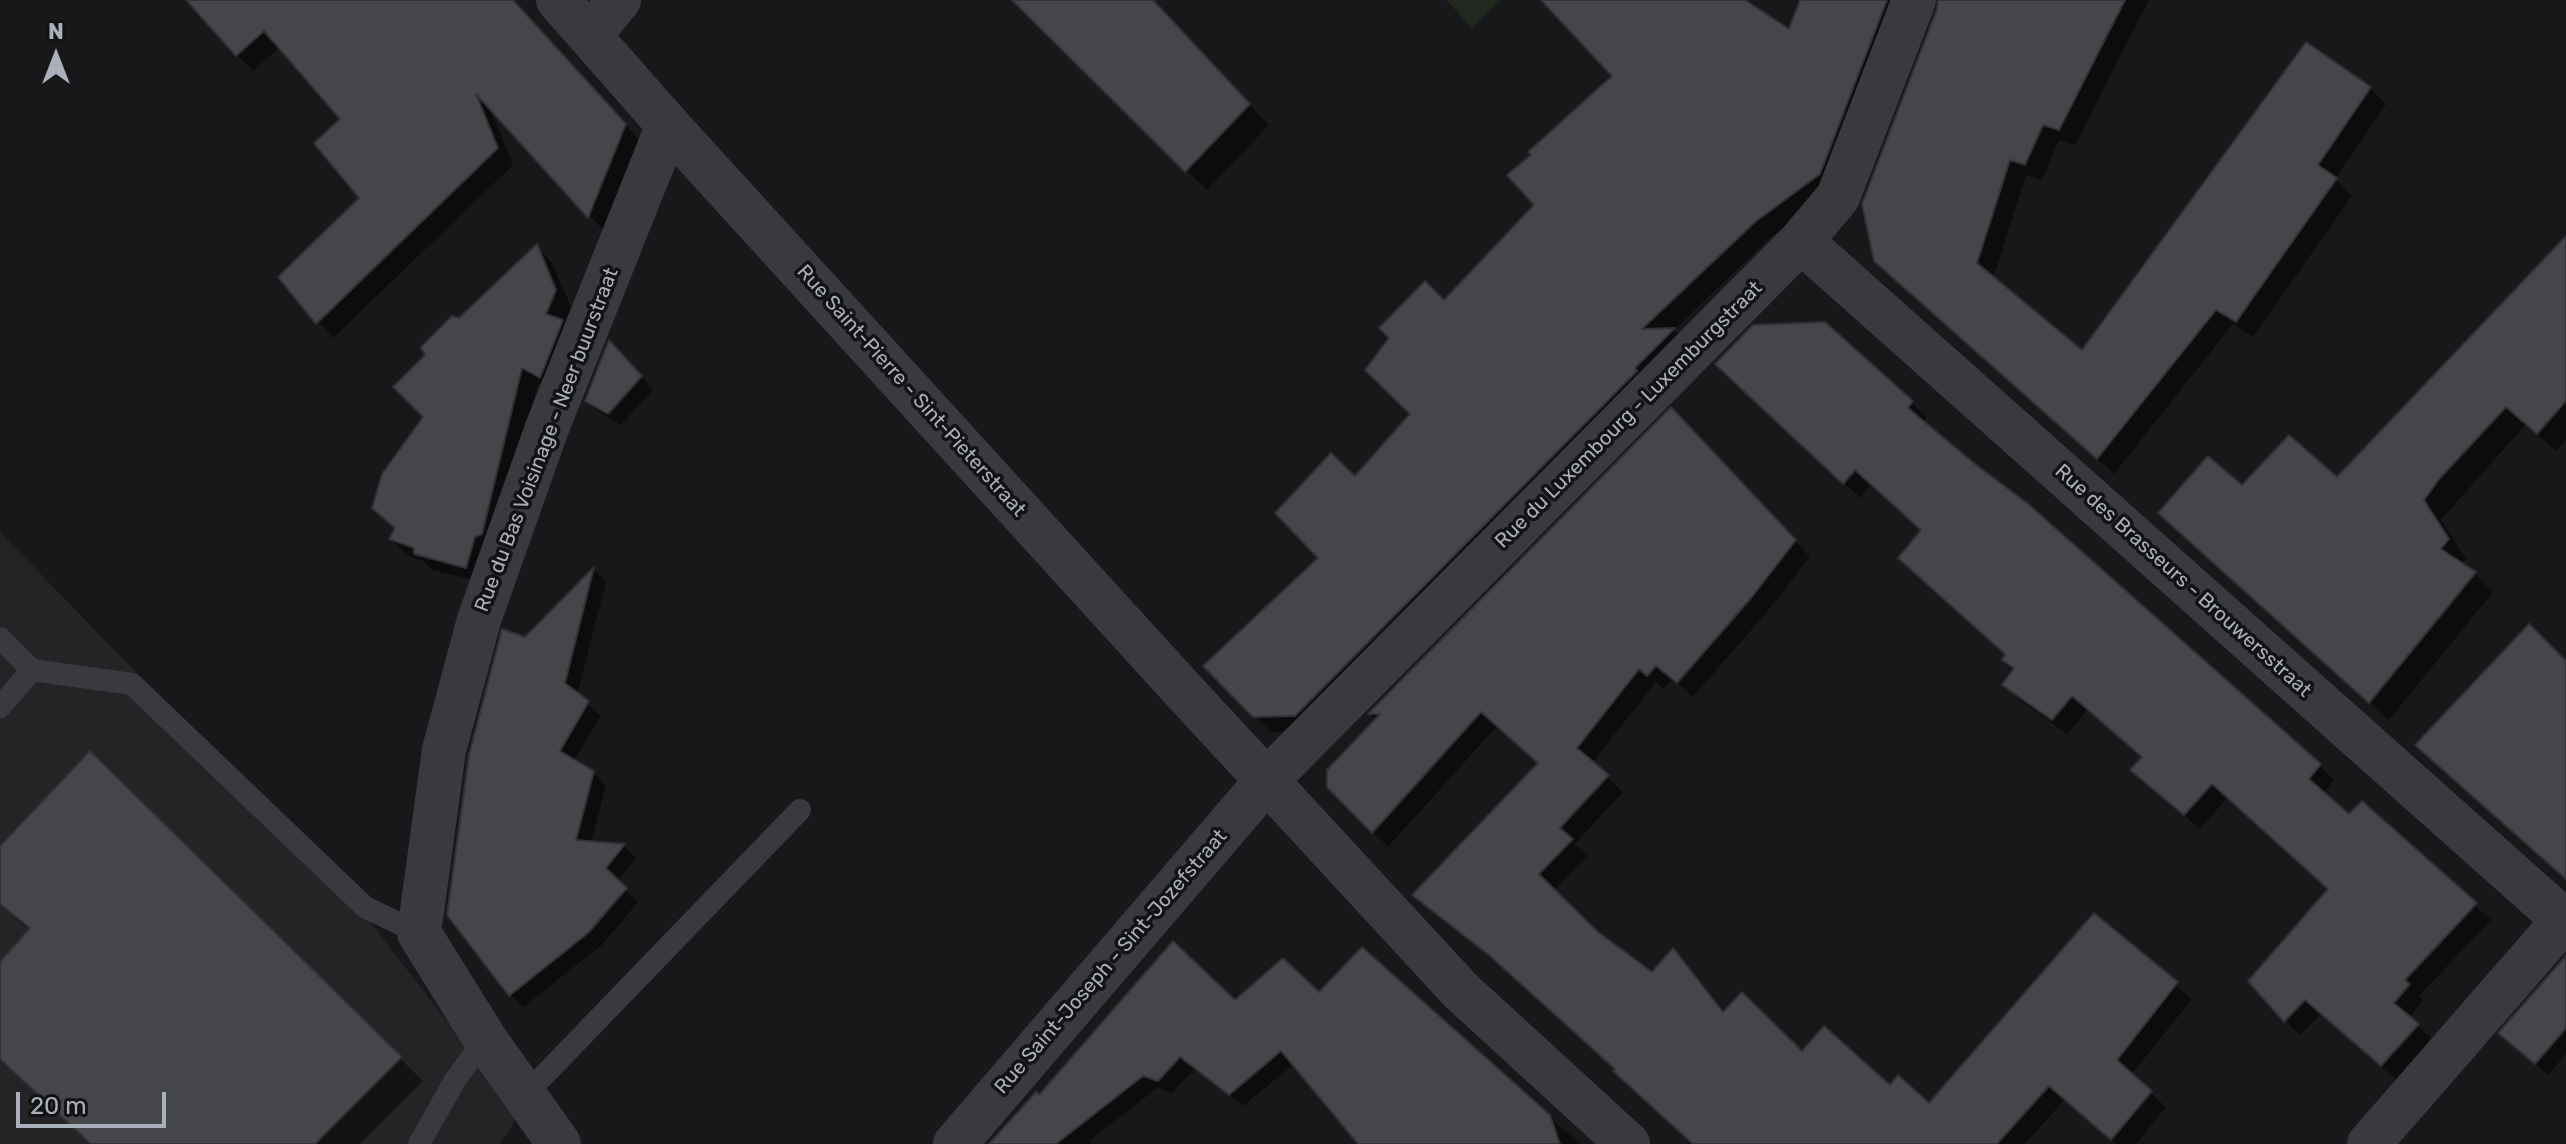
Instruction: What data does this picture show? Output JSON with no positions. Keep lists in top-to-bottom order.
{
  "streets": {
    "street": [
      "Rue Saint-Pierre - Sint-Pieterstraat",
      "Rue du Luxembourg - Luxemburgstraat",
      "Rue du Bas Voisinage - Neer buurstraat",
      "Rue des Brasseurs - Brouwersstraat",
      "Rue Saint-Joseph - Sint-Jozefstraat"
    ]
  },
  "crossings": [
    ["Rue Saint-Pierre - Sint-Pieterstraat", "Rue du Luxembourg - Luxemburgstraat"],
    ["Rue Saint-Pierre - Sint-Pieterstraat", "Rue du Bas Voisinage - Neer buurstraat"],
    ["Rue Saint-Pierre - Sint-Pieterstraat", "Rue Saint-Joseph - Sint-Jozefstraat"],
    ["Rue du Luxembourg - Luxemburgstraat", "Rue des Brasseurs - Brouwersstraat"],
    ["Rue du Luxembourg - Luxemburgstraat", "Rue Saint-Joseph - Sint-Jozefstraat"]
  ],
  "scale_bar": "20 m",
  "north": "top"
}
